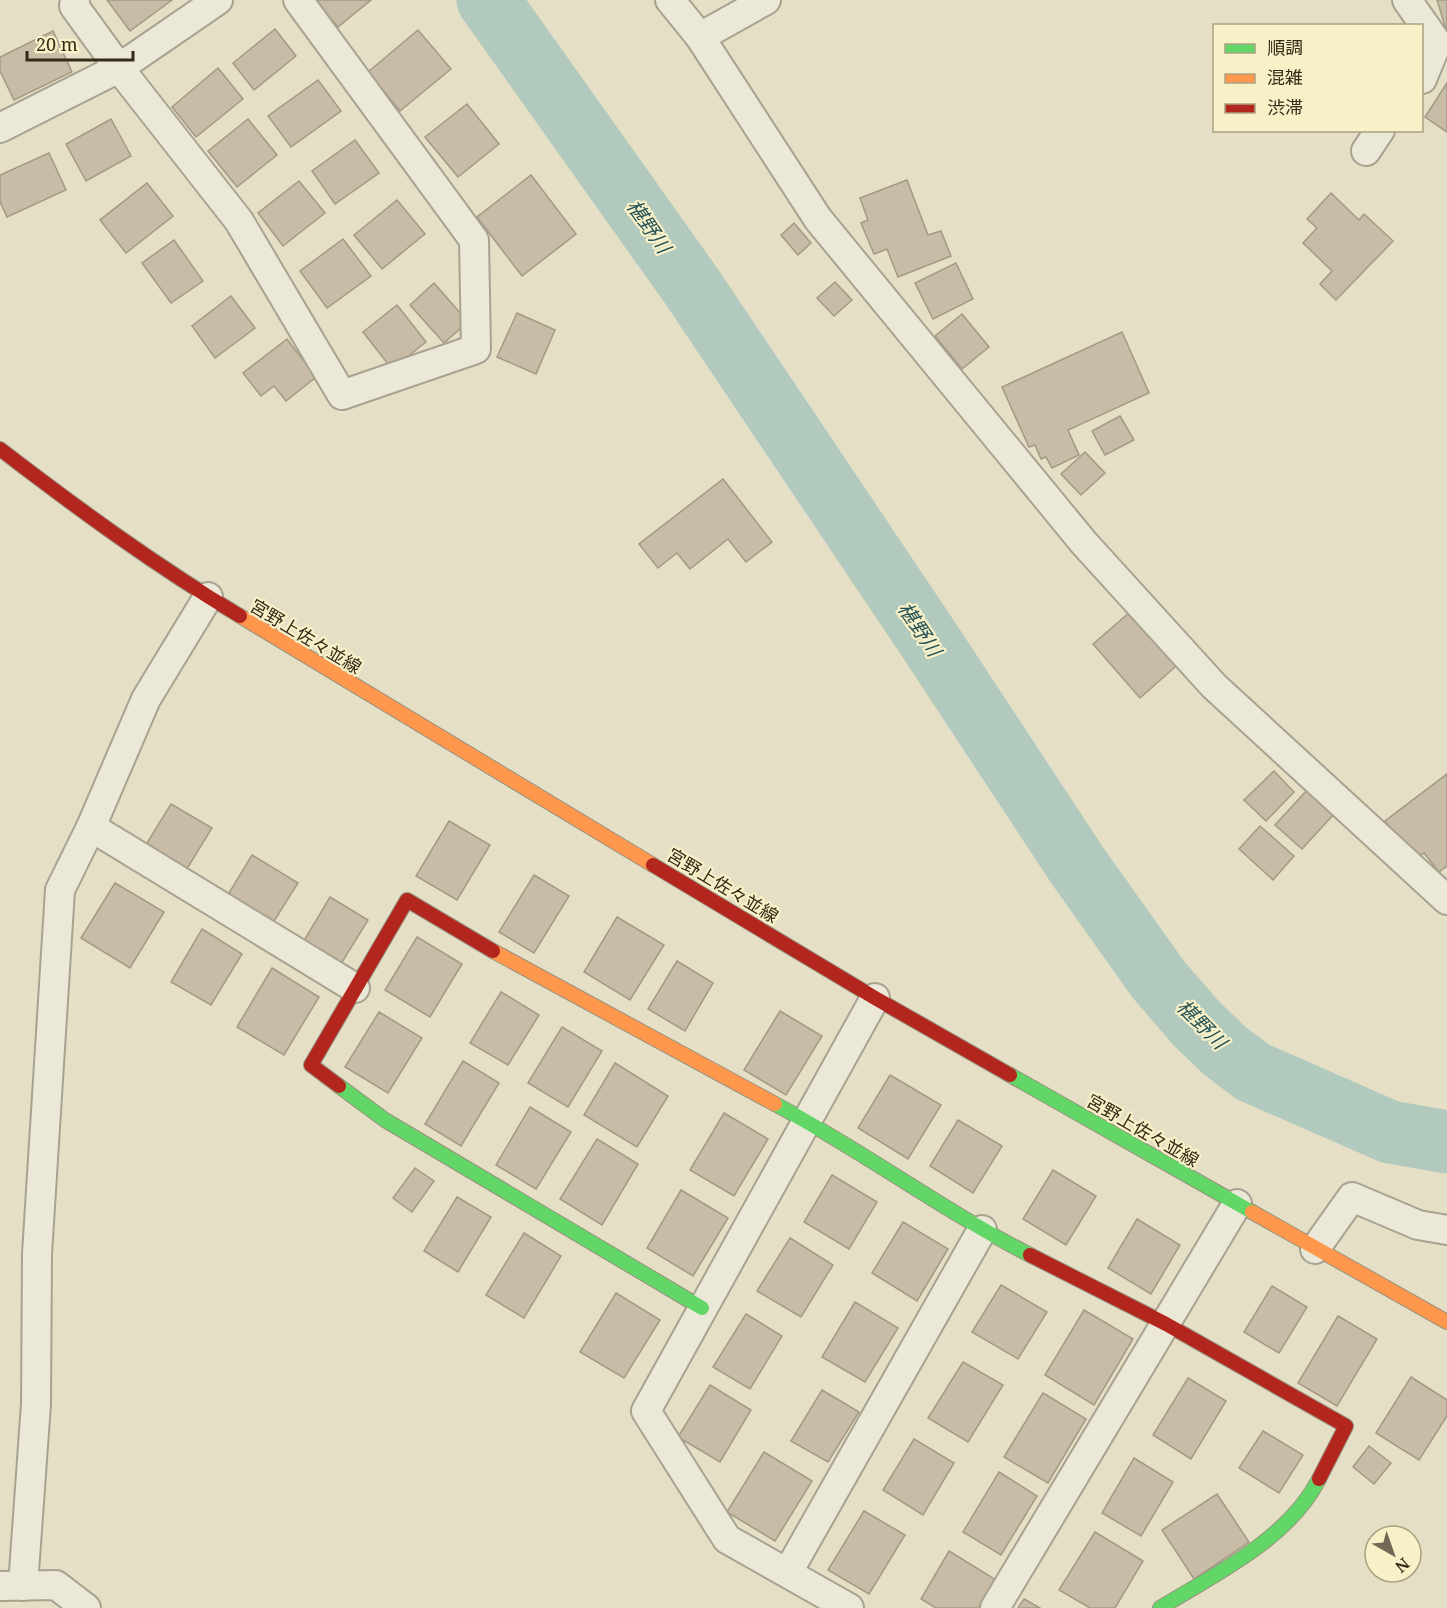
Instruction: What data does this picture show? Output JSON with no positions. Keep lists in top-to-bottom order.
{
  "streets": {
    "street": ["宮野上佐々並線"]
  },
  "water": ["椹野川"],
  "legend": ["順調", "混雑", "渋滞"],
  "scale_bar": "20 m",
  "north": "bottom right"
}
